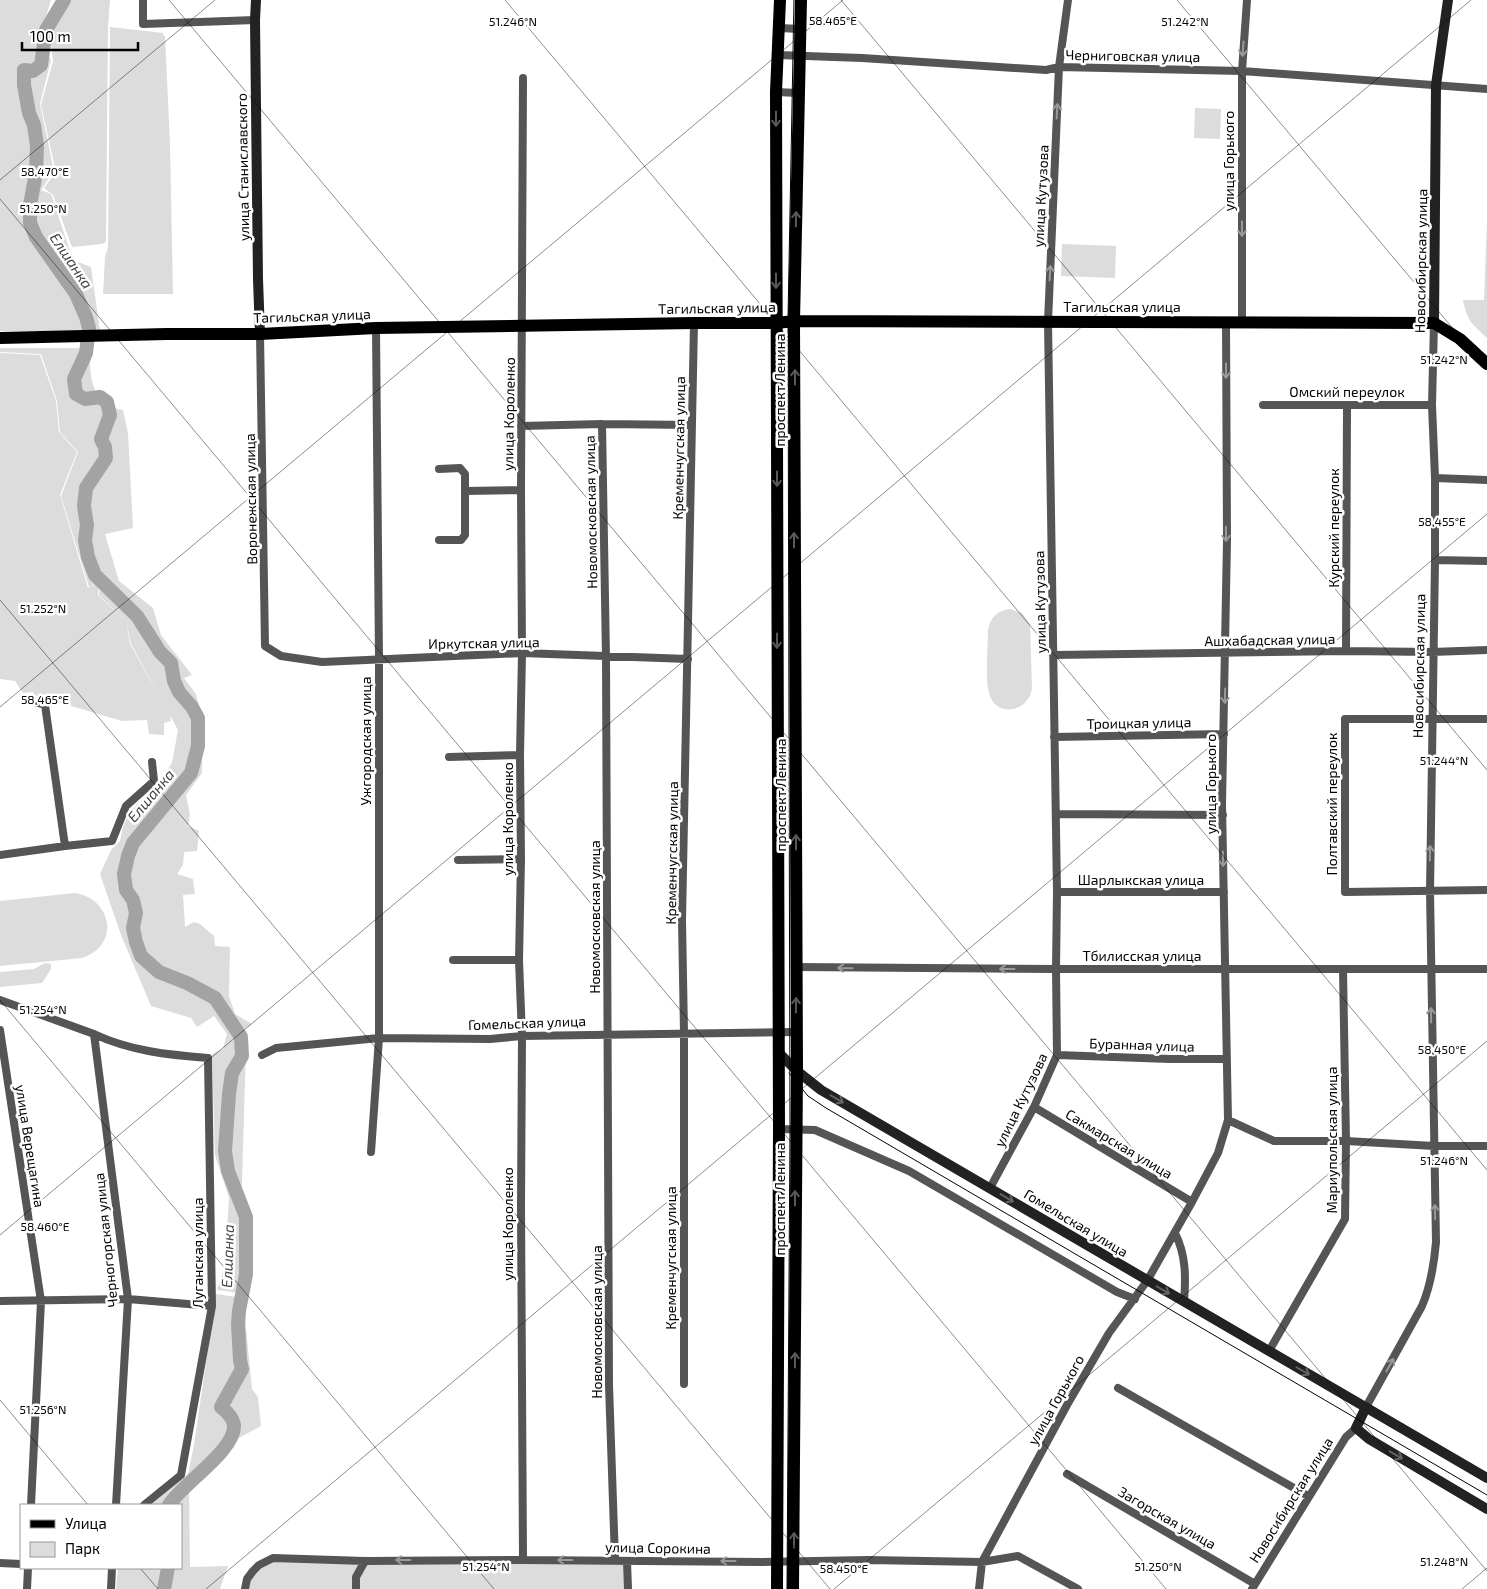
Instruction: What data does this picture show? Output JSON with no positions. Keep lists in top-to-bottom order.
{
  "streets": {
    "main road": ["Тагильская улица", "проспект Ленина"],
    "street": [
      "Черниговская улица",
      "улица Горького",
      "улица Станиславского",
      "улица Кутузова",
      "Новосибирская улица",
      "Омский переулок",
      "улица Короленко",
      "Кременчугская улица",
      "Воронежская улица",
      "Новомосковская улица",
      "Курский переулок",
      "Ашхабадская улица",
      "Иркутская улица",
      "Троицкая улица",
      "Ужгородская улица",
      "Полтавский переулок",
      "Шарлыкская улица",
      "Тбилисская улица",
      "Гомельская улица",
      "Буранная улица",
      "Мариупольская улица",
      "Сакмарская улица",
      "улица Верещагина",
      "Черногорская улица",
      "Луганская улица",
      "Загорская улица",
      "улица Сорокина"
    ]
  },
  "crossings": [
    ["Черниговская улица", "улица Горького"],
    ["Черниговская улица", "улица Кутузова"],
    ["Черниговская улица", "Новосибирская улица"],
    ["Черниговская улица", "проспект Ленина"],
    ["улица Горького", "Тагильская улица"],
    ["улица Горького", "Ашхабадская улица"],
    ["улица Горького", "Троицкая улица"],
    ["улица Горького", "Шарлыкская улица"],
    ["улица Горького", "Тбилисская улица"],
    ["улица Горького", "Гомельская улица"],
    ["улица Горького", "Буранная улица"],
    ["улица Горького", "Сакмарская улица"],
    ["улица Горького", "улица Сорокина"],
    ["улица Станиславского", "Тагильская улица"],
    ["улица Станиславского", "Воронежская улица"],
    ["улица Кутузова", "Тагильская улица"],
    ["улица Кутузова", "Ашхабадская улица"],
    ["улица Кутузова", "Троицкая улица"],
    ["улица Кутузова", "Шарлыкская улица"],
    ["улица Кутузова", "Тбилисская улица"],
    ["улица Кутузова", "Гомельская улица"],
    ["улица Кутузова", "Буранная улица"],
    ["улица Кутузова", "Сакмарская улица"],
    ["Новосибирская улица", "Тагильская улица"],
    ["Новосибирская улица", "Омский переулок"],
    ["Новосибирская улица", "Ашхабадская улица"],
    ["Новосибирская улица", "Полтавский переулок"],
    ["Новосибирская улица", "Тбилисская улица"],
    ["Новосибирская улица", "Гомельская улица"],
    ["Новосибирская улица", "Загорская улица"],
    ["Тагильская улица", "проспект Ленина"],
    ["Тагильская улица", "улица Короленко"],
    ["Тагильская улица", "Кременчугская улица"],
    ["Тагильская улица", "Воронежская улица"],
    ["Тагильская улица", "Ужгородская улица"],
    ["проспект Ленина", "Тбилисская улица"],
    ["проспект Ленина", "Гомельская улица"],
    ["проспект Ленина", "улица Сорокина"],
    ["Омский переулок", "Курский переулок"],
    ["улица Короленко", "Иркутская улица"],
    ["улица Короленко", "Гомельская улица"],
    ["улица Короленко", "улица Сорокина"],
    ["Кременчугская улица", "Иркутская улица"],
    ["Кременчугская улица", "Гомельская улица"],
    ["Воронежская улица", "Иркутская улица"],
    ["Новомосковская улица", "Иркутская улица"],
    ["Новомосковская улица", "Гомельская улица"],
    ["Новомосковская улица", "улица Сорокина"],
    ["Курский переулок", "Ашхабадская улица"],
    ["Иркутская улица", "Ужгородская улица"],
    ["Ужгородская улица", "Гомельская улица"],
    ["Тбилисская улица", "Мариупольская улица"],
    ["Гомельская улица", "Мариупольская улица"],
    ["Черногорская улица", "Луганская улица"]
  ],
  "one_way": [
    "улица Горького",
    "Новосибирская улица",
    "Тбилисская улица",
    "улица Сорокина"
  ],
  "water": ["Елшанка"],
  "legend": ["Улица", "Парк"],
  "scale_bar": "100 m",
  "coordinates": [
    "58.465°E",
    "51.246°N",
    "51.242°N",
    "58.470°E",
    "51.250°N",
    "58.455°E",
    "51.252°N",
    "51.244°N",
    "51.254°N",
    "58.450°E",
    "58.460°E",
    "51.256°N",
    "51.248°N"
  ]
}
